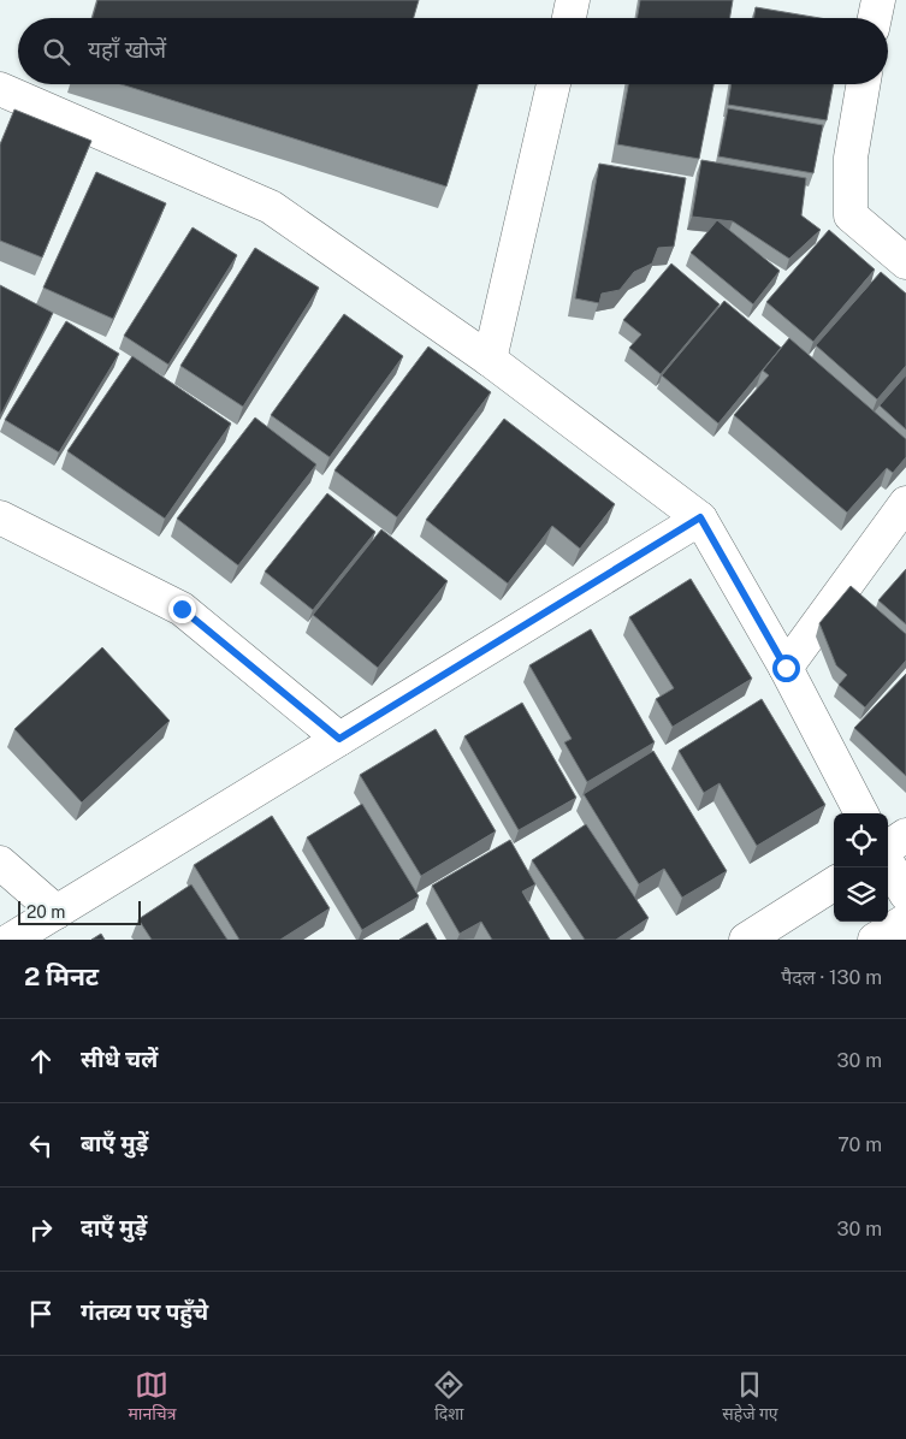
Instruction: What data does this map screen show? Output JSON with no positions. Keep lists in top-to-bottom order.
{
  "scale_bar": "20 m",
  "page": {
    "search": "यहाँ खोजें",
    "scale": "20 m",
    "heading": ["2 मिनट", "पैदल · 130 m"],
    "list": [
      ["सीधे चलें", "30 m"],
      ["बाएँ मुड़ें", "70 m"],
      ["दाएँ मुड़ें", "30 m"],
      "गंतव्य पर पहुँचे"
    ],
    "nav": ["मानचित्र", "दिशा", "सहेजे गए"]
  }
}
